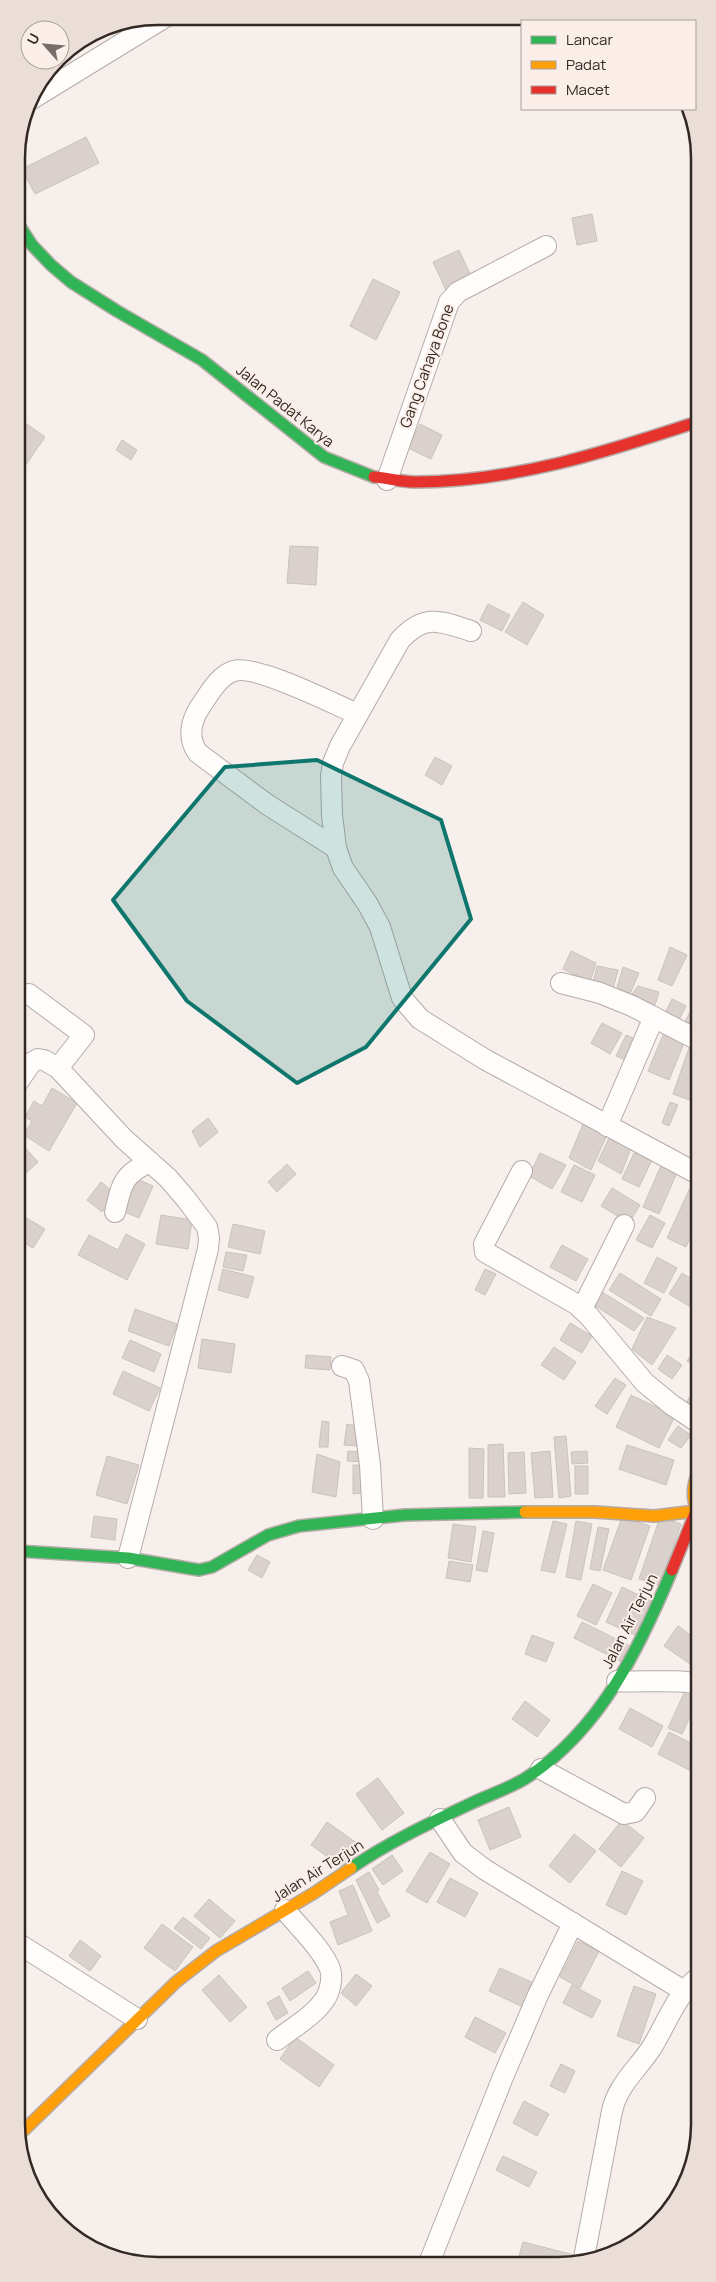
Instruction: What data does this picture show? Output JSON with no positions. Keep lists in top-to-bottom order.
{
  "streets": {
    "street": ["Gang Cahaya Bone", "Jalan Padat Karya", "Jalan Air Terjun"]
  },
  "crossings": [
    ["Gang Cahaya Bone", "Jalan Padat Karya"]
  ],
  "legend": ["Lancar", "Padat", "Macet"],
  "north": "top left"
}
